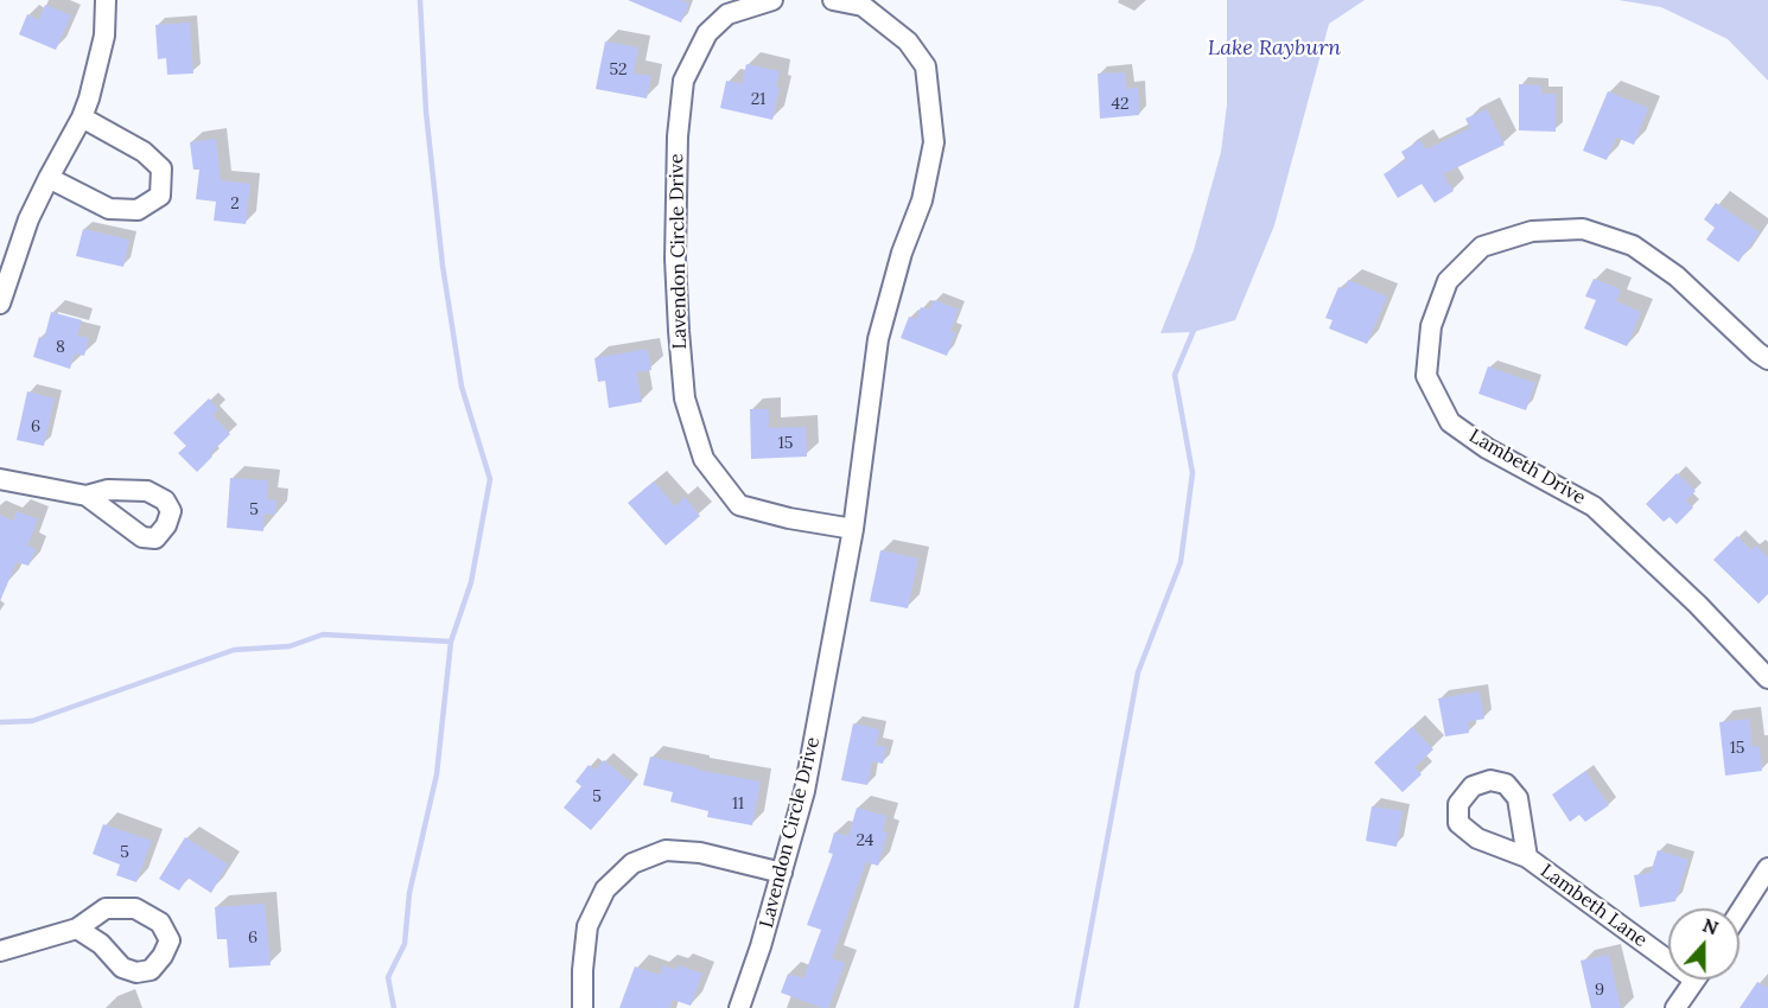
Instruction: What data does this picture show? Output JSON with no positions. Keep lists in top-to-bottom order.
{
  "streets": {
    "street": ["Lavendon Circle Drive", "Lambeth Drive", "Lambeth Lane"]
  },
  "water": ["Lake Rayburn"],
  "house_numbers": [
    "52",
    "21",
    "42",
    "2",
    "8",
    "6",
    "15",
    "5",
    "15",
    "5",
    "11",
    "24",
    "5",
    "6",
    "9"
  ],
  "north": "top"
}
